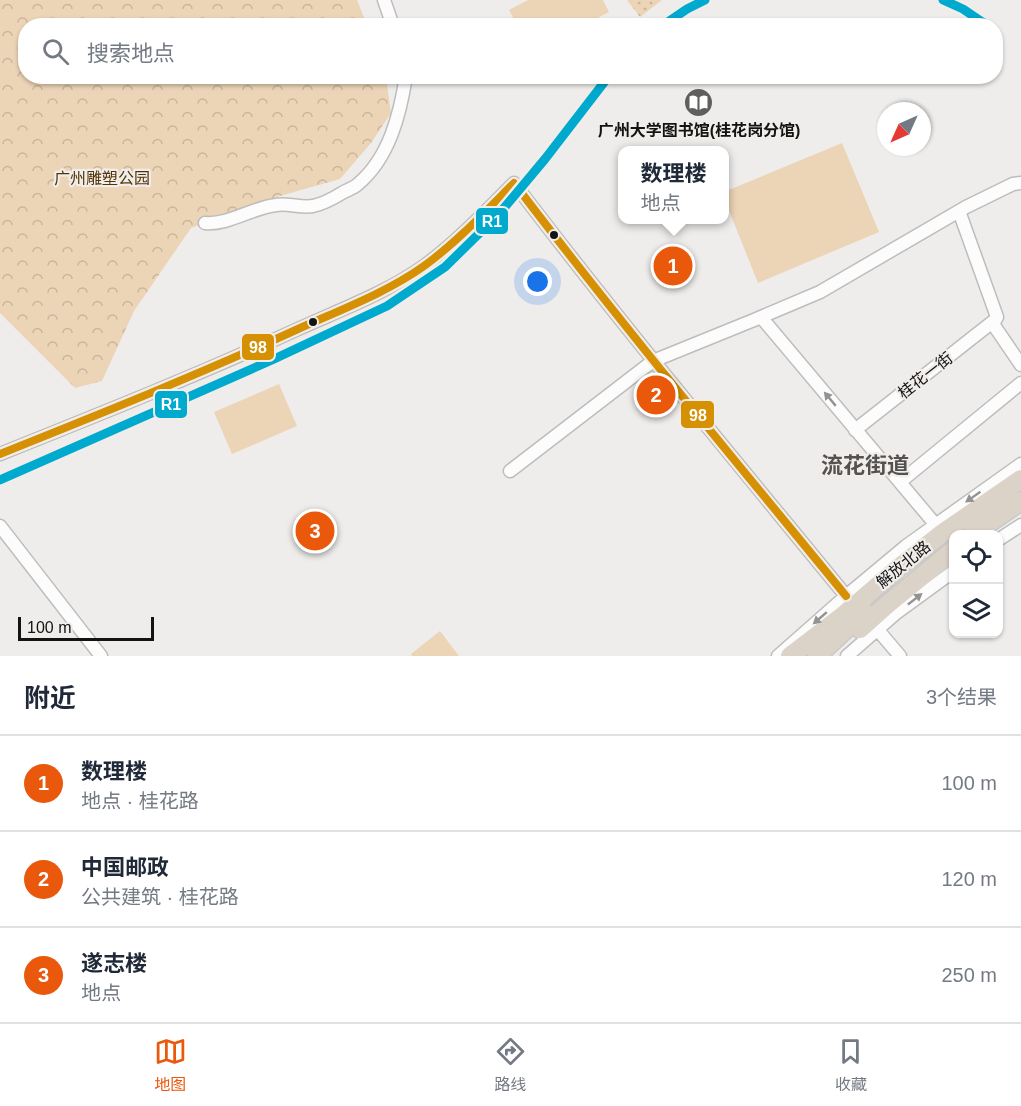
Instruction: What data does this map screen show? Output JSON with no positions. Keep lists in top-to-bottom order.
{
  "streets": {
    "highway": ["解放北路"],
    "street": ["桂花一街"]
  },
  "districts": ["流花街道"],
  "parks": ["广州雕塑公园"],
  "places": {
    "library": ["广州大学图书馆(桂花岗分馆)"]
  },
  "lines": ["transit line R1", "transit line 98"],
  "scale_bar": "100 m",
  "north": "bottom left",
  "page": {
    "search": "搜索地点",
    "popup": ["数理楼", "地点"],
    "pins": ["1", "2", "3"],
    "scale": "100 m",
    "heading": ["附近", "3个结果"],
    "list": [
      {
        "mark": "1",
        "name": "数理楼",
        "note": "地点 · 桂花路",
        "value": "100 m"
      },
      {
        "mark": "2",
        "name": "中国邮政",
        "note": "公共建筑 · 桂花路",
        "value": "120 m"
      },
      {
        "mark": "3",
        "name": "遂志楼",
        "note": "地点",
        "value": "250 m"
      }
    ],
    "nav": ["地图", "路线", "收藏"]
  }
}
